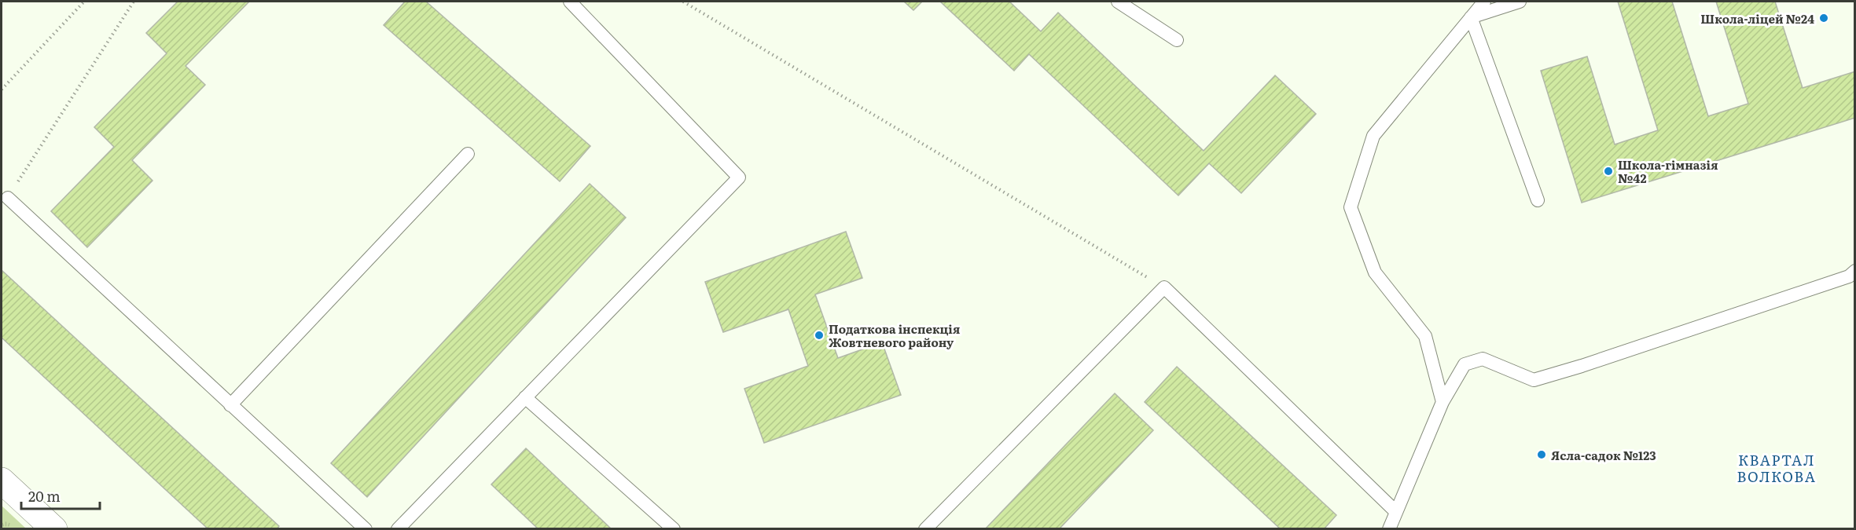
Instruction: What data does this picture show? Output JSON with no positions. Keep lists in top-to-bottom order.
{
  "districts": ["КВАРТАЛ ВОЛКОВА"],
  "places": [
    "Школа-ліцей №24",
    "Школа-гімназія №42",
    "Податкова інспекція Жовтневого району",
    "Ясла-садок №123"
  ],
  "scale_bar": "20 m"
}
